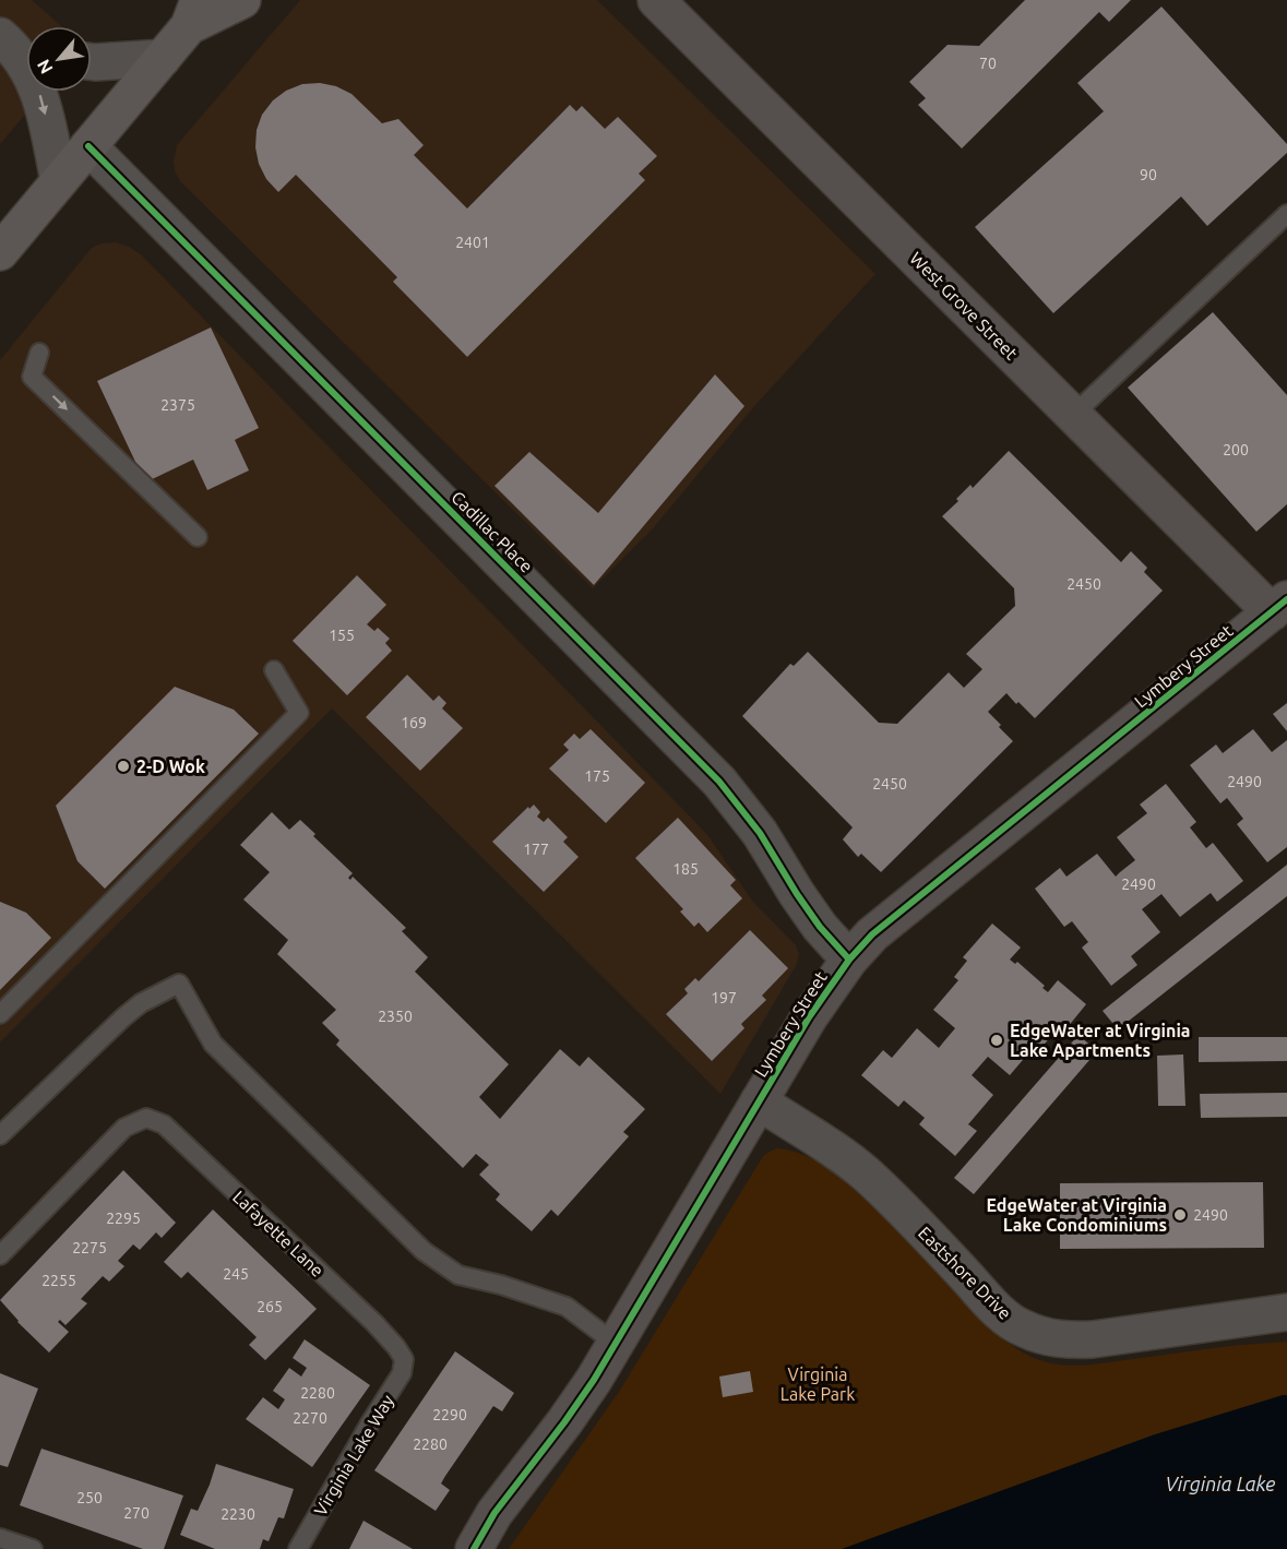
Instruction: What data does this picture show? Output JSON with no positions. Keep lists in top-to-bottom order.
{
  "streets": {
    "street": [
      "West Grove Street",
      "Cadillac Place",
      "Lymbery Street",
      "Eastshore Drive"
    ],
    "lane": ["Lafayette Lane", "Virginia Lake Way"]
  },
  "crossings": [
    ["West Grove Street", "Lymbery Street"],
    ["Cadillac Place", "Lymbery Street"],
    ["Lymbery Street", "Eastshore Drive"],
    ["Lafayette Lane", "Virginia Lake Way"]
  ],
  "water": ["Virginia Lake"],
  "parks": ["Virginia Lake Park"],
  "places": ["2-D Wok", "EdgeWater at Virginia Lake Apartments", "EdgeWater at Virginia Lake Condominiums"],
  "house_numbers": [
    "70",
    "90",
    "2401",
    "2375",
    "200",
    "2450",
    "155",
    "169",
    "175",
    "2490",
    "2450",
    "177",
    "185",
    "2490",
    "197",
    "2350",
    "2490",
    "2295",
    "2275",
    "245",
    "2255",
    "265",
    "2280",
    "2290",
    "2270",
    "2280",
    "250",
    "270",
    "2230"
  ],
  "north": "bottom left"
}
